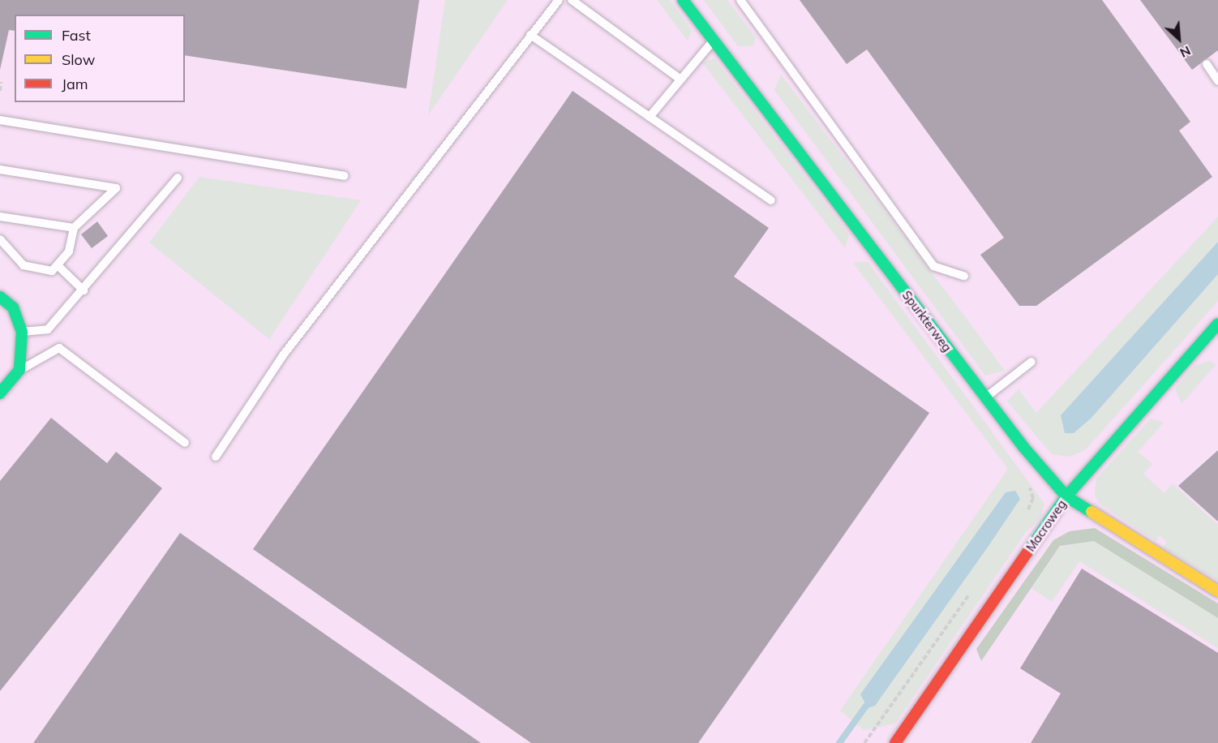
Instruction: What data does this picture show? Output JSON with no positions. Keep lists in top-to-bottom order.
{
  "streets": {
    "street": ["Spurkterweg", "Macroweg"]
  },
  "crossings": [
    ["Spurkterweg", "Macroweg"]
  ],
  "legend": ["Fast", "Slow", "Jam"],
  "north": "bottom right"
}
